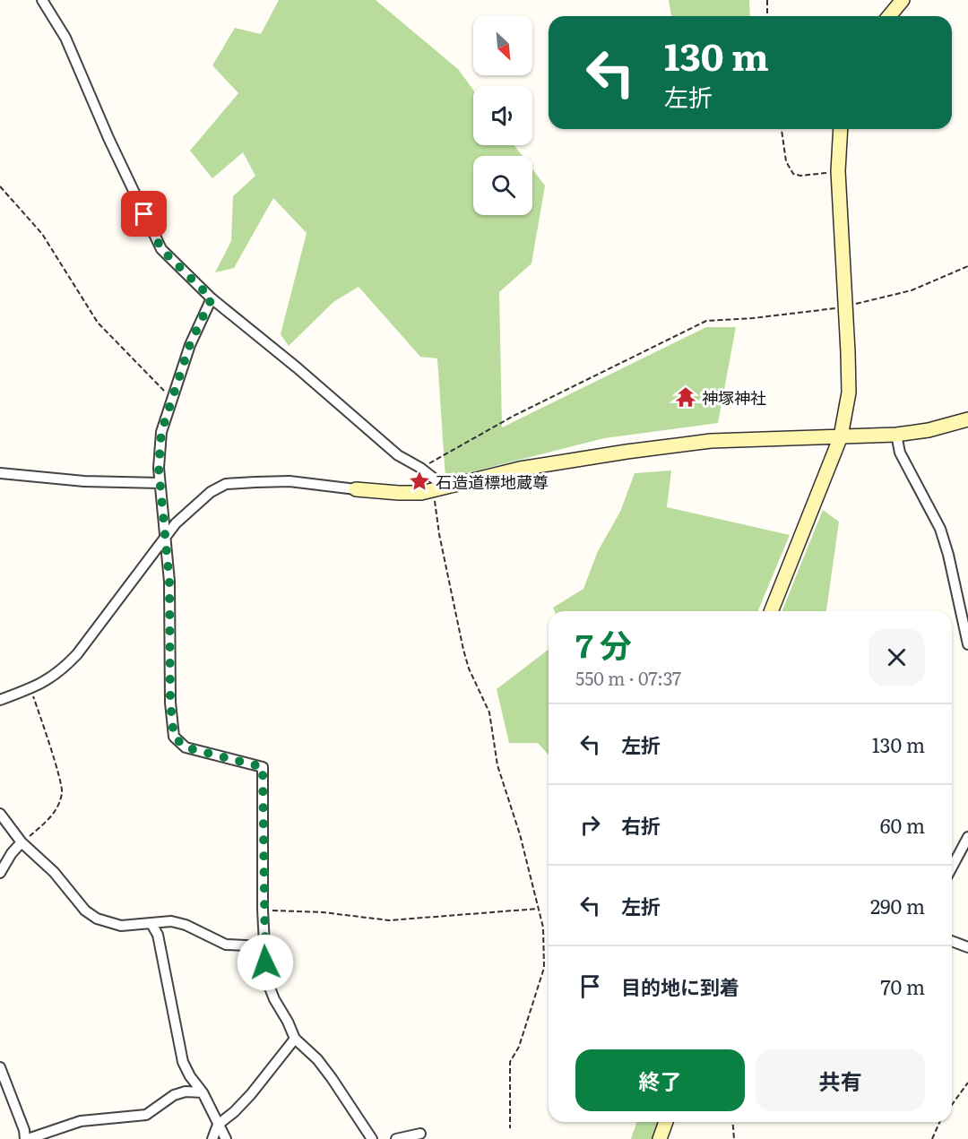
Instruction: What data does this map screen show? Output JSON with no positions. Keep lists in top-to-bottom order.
{
  "places": {
    "temple": ["神塚神社"],
    "place": ["石造道標地蔵尊"]
  },
  "north": "bottom right",
  "page": {
    "turn": ["130 m", "左折"],
    "heading": ["7 分", "550 m · 07:37"],
    "list": [
      {
        "name": "左折",
        "value": "130 m"
      },
      {
        "name": "右折",
        "value": "60 m"
      },
      {
        "name": "左折",
        "value": "290 m"
      },
      {
        "name": "目的地に到着",
        "value": "70 m"
      }
    ],
    "buttons": ["終了", "共有"]
  }
}
